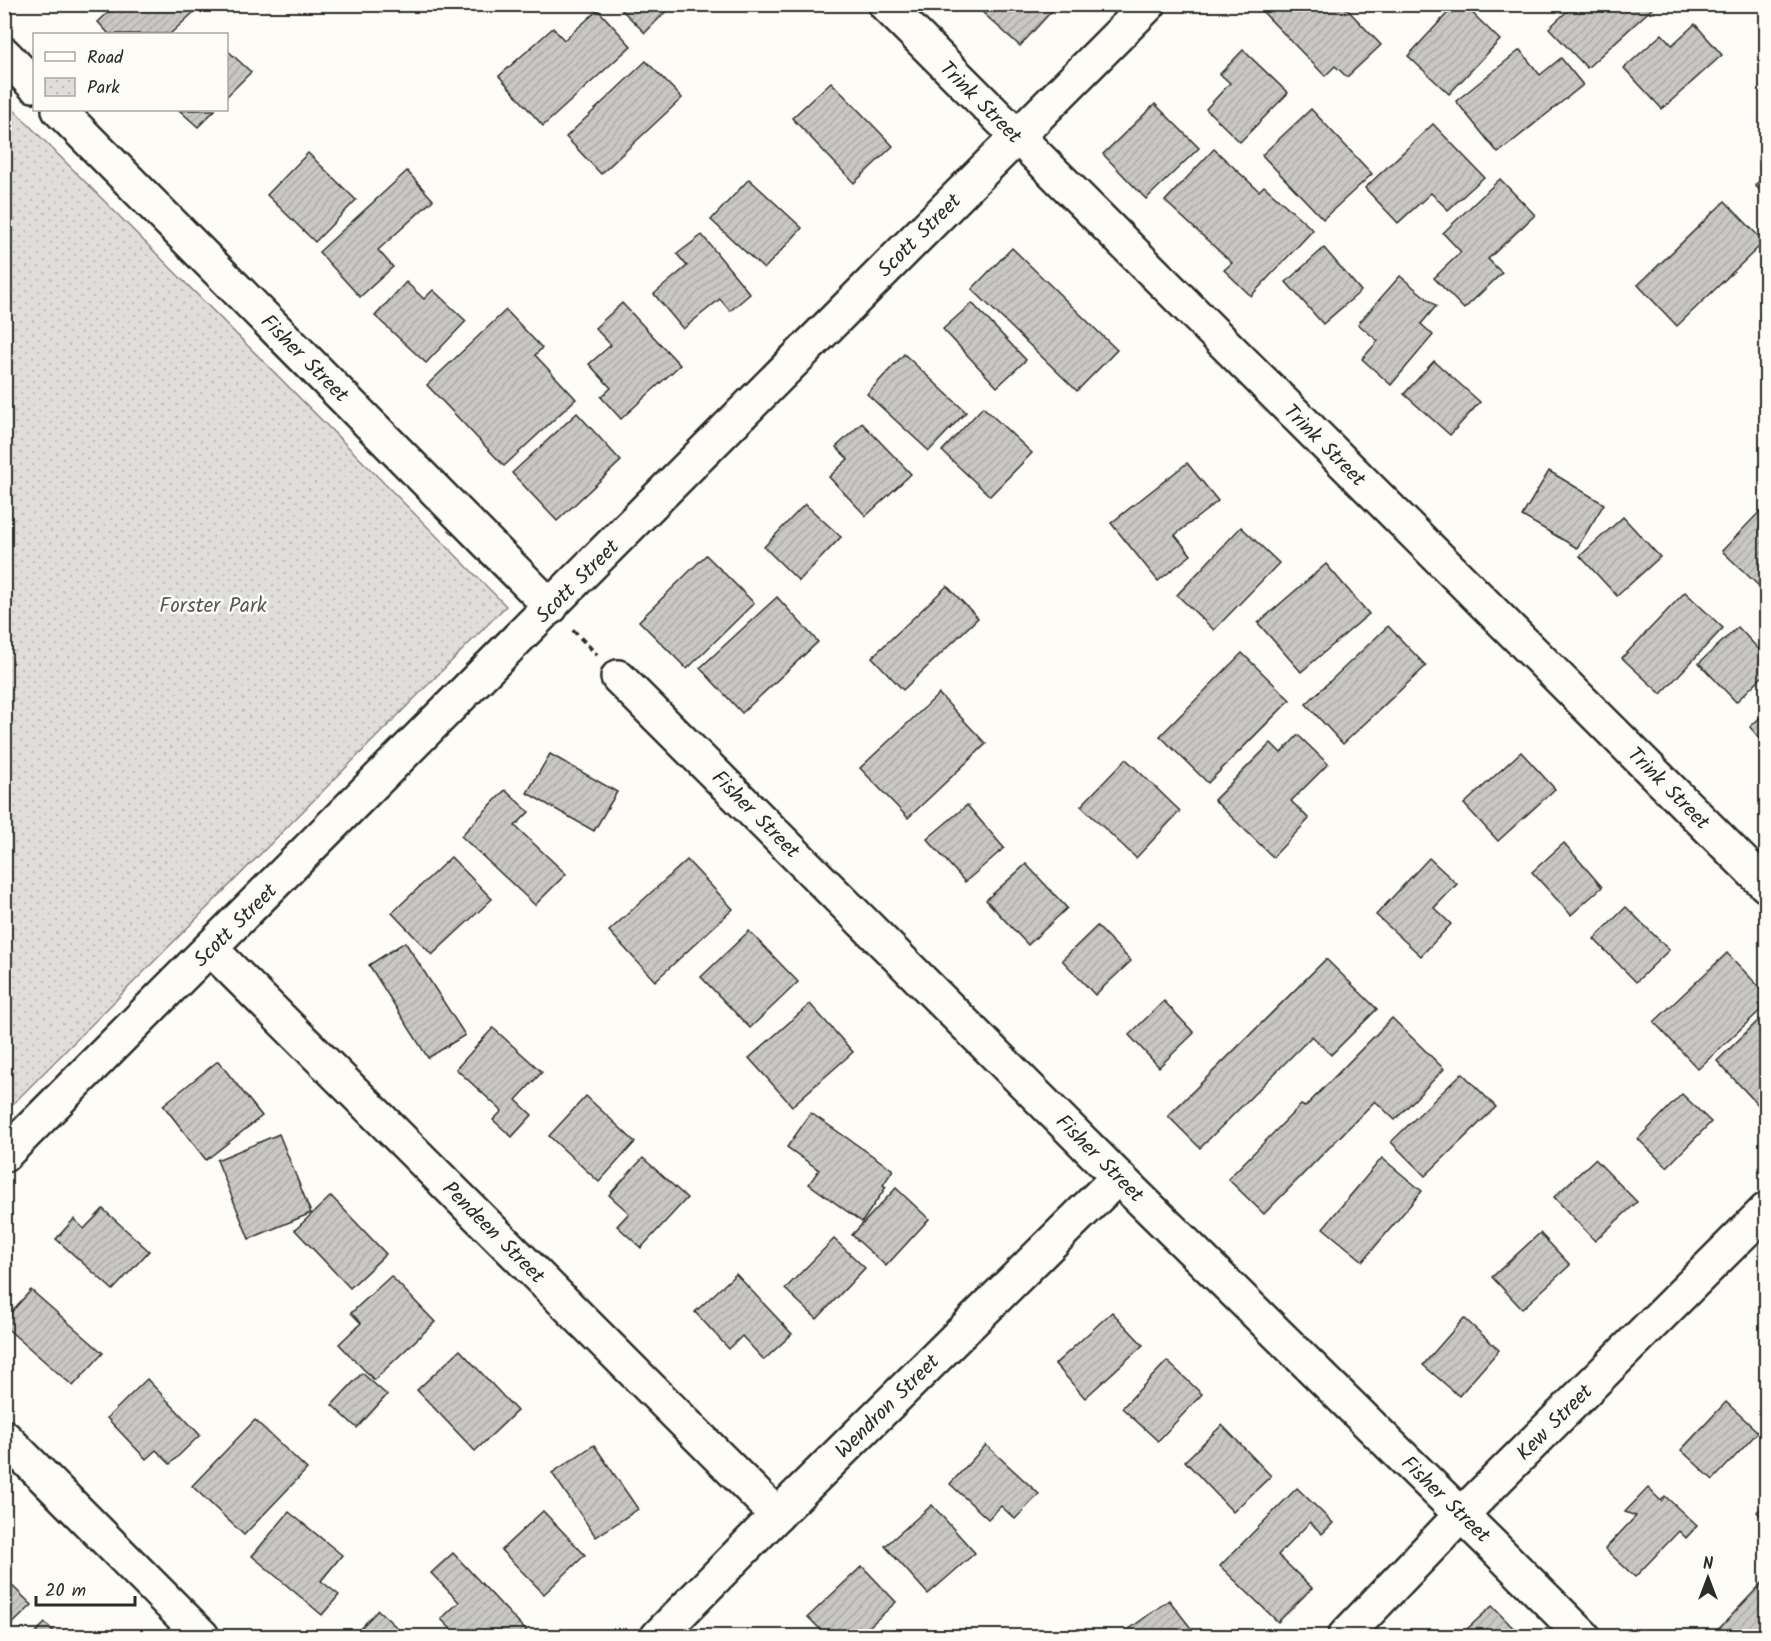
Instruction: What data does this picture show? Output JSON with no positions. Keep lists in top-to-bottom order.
{
  "streets": {
    "street": [
      "Trink Street",
      "Scott Street",
      "Fisher Street",
      "Pendeen Street",
      "Wendron Street",
      "Kew Street"
    ]
  },
  "crossings": [
    ["Trink Street", "Scott Street"],
    ["Scott Street", "Fisher Street"],
    ["Scott Street", "Pendeen Street"],
    ["Fisher Street", "Wendron Street"],
    ["Fisher Street", "Kew Street"],
    ["Pendeen Street", "Wendron Street"]
  ],
  "parks": ["Forster Park"],
  "legend": ["Road", "Park"],
  "scale_bar": "20 m",
  "north": "top"
}
